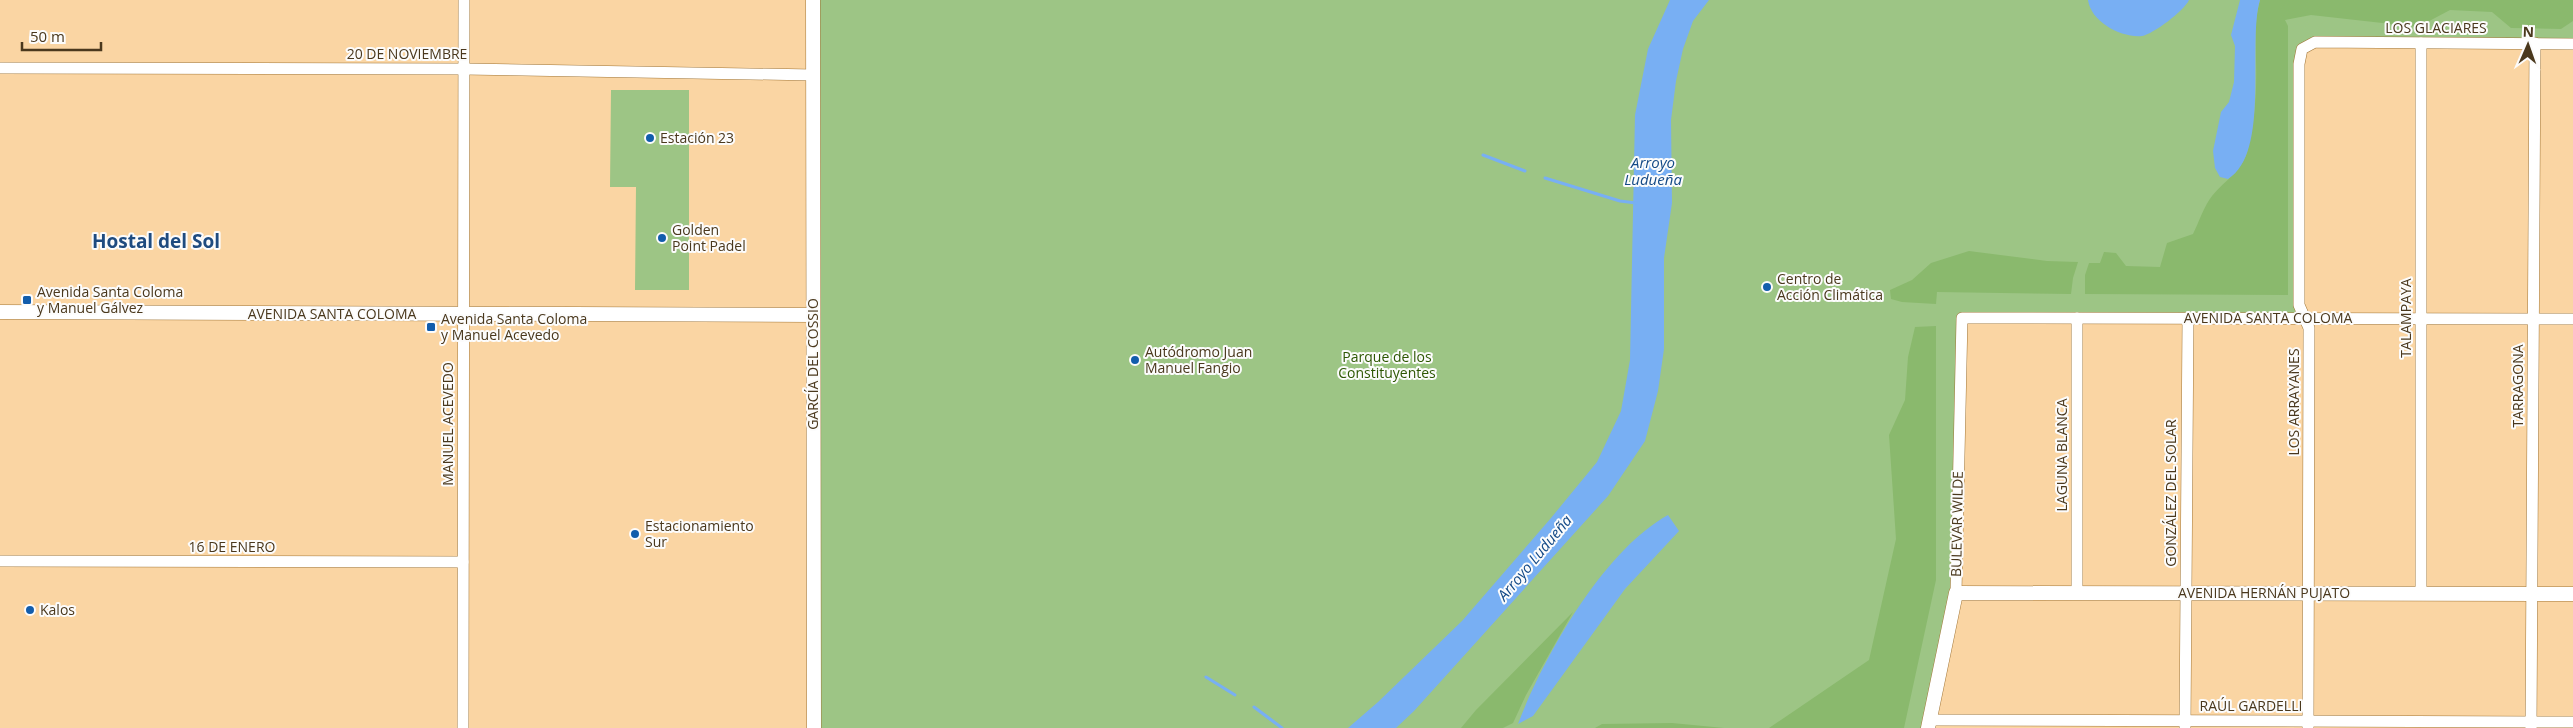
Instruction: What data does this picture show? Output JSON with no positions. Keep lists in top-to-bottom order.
{
  "streets": {
    "street": [
      "LOS GLACIARES",
      "20 DE NOVIEMBRE",
      "AVENIDA SANTA COLOMA",
      "TALAMPAYA",
      "GARCÍA DEL COSSIO",
      "TARRAGONA",
      "LOS ARRAYANES",
      "MANUEL ACEVEDO",
      "LAGUNA BLANCA",
      "GONZÁLEZ DEL SOLAR",
      "BULEVAR WILDE",
      "16 DE ENERO",
      "AVENIDA HERNÁN PUJATO",
      "RAÚL GARDELLI"
    ]
  },
  "crossings": [
    ["LOS GLACIARES", "TALAMPAYA"],
    ["LOS GLACIARES", "TARRAGONA"],
    ["LOS GLACIARES", "LOS ARRAYANES"],
    ["20 DE NOVIEMBRE", "GARCÍA DEL COSSIO"],
    ["20 DE NOVIEMBRE", "MANUEL ACEVEDO"],
    ["AVENIDA SANTA COLOMA", "TALAMPAYA"],
    ["AVENIDA SANTA COLOMA", "GARCÍA DEL COSSIO"],
    ["AVENIDA SANTA COLOMA", "TARRAGONA"],
    ["AVENIDA SANTA COLOMA", "LOS ARRAYANES"],
    ["AVENIDA SANTA COLOMA", "MANUEL ACEVEDO"],
    ["AVENIDA SANTA COLOMA", "LAGUNA BLANCA"],
    ["AVENIDA SANTA COLOMA", "GONZÁLEZ DEL SOLAR"],
    ["AVENIDA SANTA COLOMA", "BULEVAR WILDE"],
    ["TALAMPAYA", "AVENIDA HERNÁN PUJATO"],
    ["TARRAGONA", "AVENIDA HERNÁN PUJATO"],
    ["TARRAGONA", "RAÚL GARDELLI"],
    ["LOS ARRAYANES", "AVENIDA HERNÁN PUJATO"],
    ["LOS ARRAYANES", "RAÚL GARDELLI"],
    ["MANUEL ACEVEDO", "16 DE ENERO"],
    ["LAGUNA BLANCA", "AVENIDA HERNÁN PUJATO"],
    ["GONZÁLEZ DEL SOLAR", "AVENIDA HERNÁN PUJATO"],
    ["GONZÁLEZ DEL SOLAR", "RAÚL GARDELLI"],
    ["BULEVAR WILDE", "AVENIDA HERNÁN PUJATO"],
    ["BULEVAR WILDE", "RAÚL GARDELLI"]
  ],
  "districts": ["Hostal del Sol"],
  "water": ["Arroyo Ludueña"],
  "parks": ["Parque de los Constituyentes"],
  "places": {
    "other": [
      "Estación 23",
      "Golden Point Padel",
      "Centro de Acción Climática",
      "Autódromo Juan Manuel Fangio",
      "Estacionamiento Sur",
      "Kalos"
    ],
    "transit": ["Avenida Santa Coloma y Manuel Gálvez", "Avenida Santa Coloma y Manuel Acevedo"]
  },
  "scale_bar": "50 m",
  "north": "top"
}
